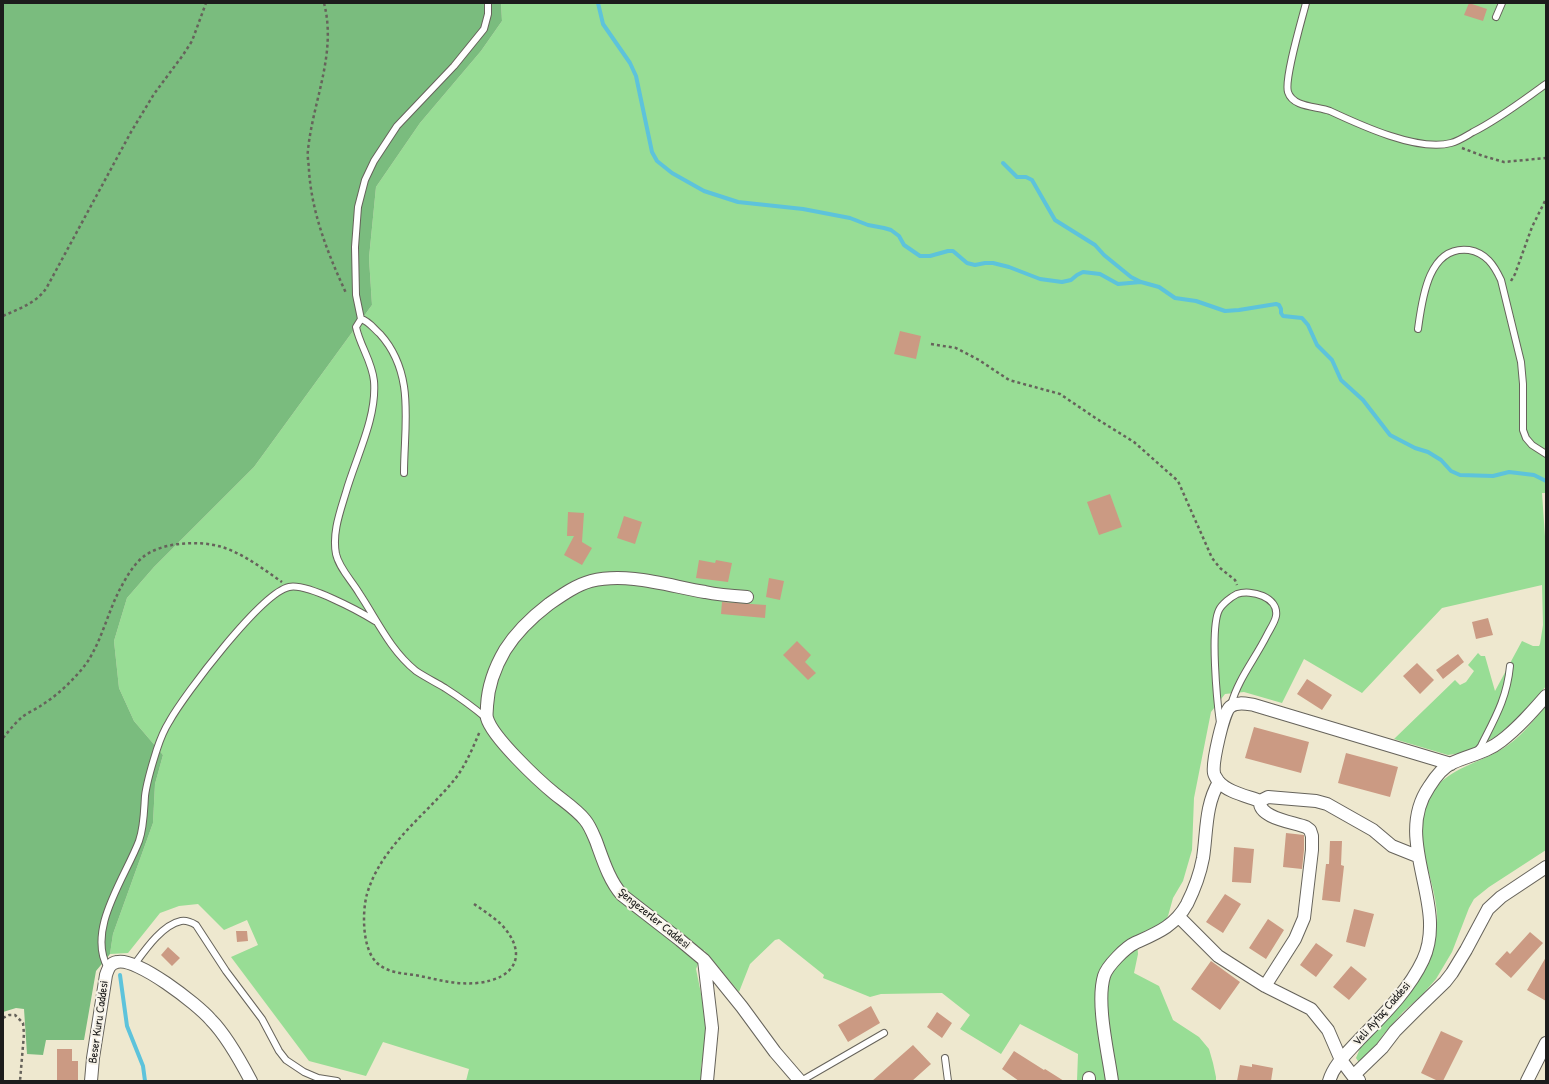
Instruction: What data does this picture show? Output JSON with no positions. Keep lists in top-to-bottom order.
{
  "streets": {
    "street": ["Şengezerler Caddesi", "Veli Aytaç Caddesi", "Beser Kuru Caddesi"]
  }
}
